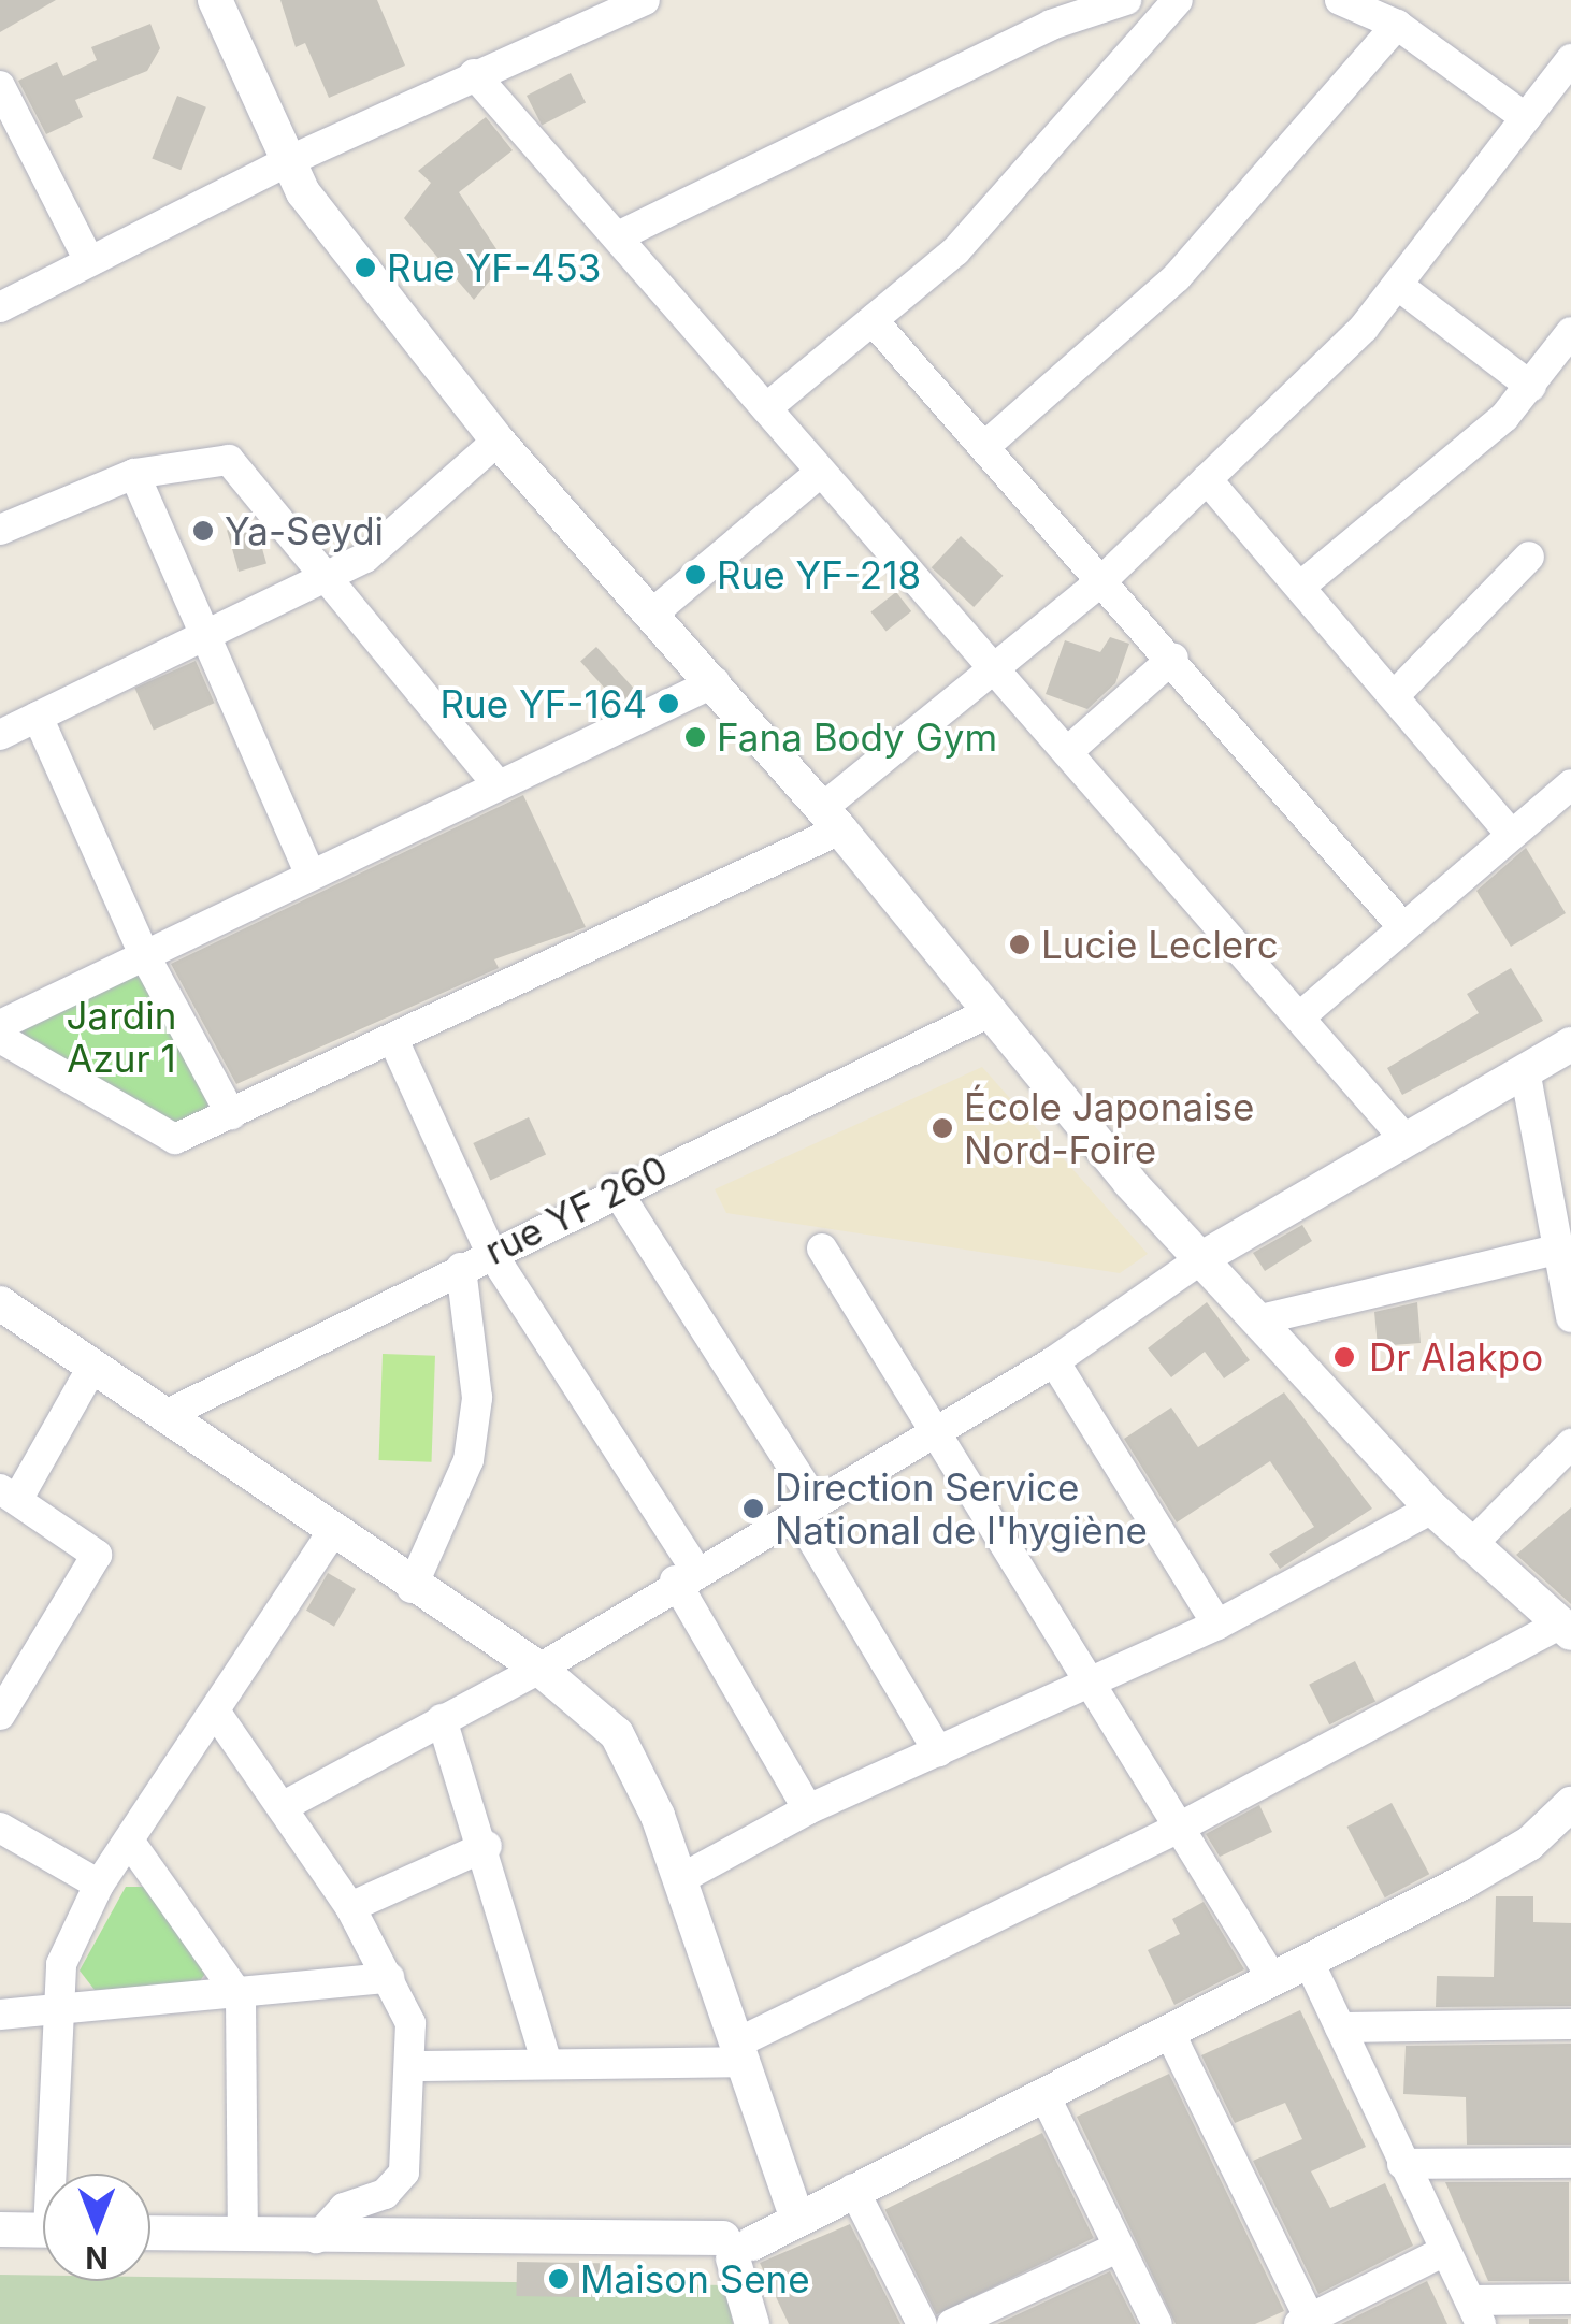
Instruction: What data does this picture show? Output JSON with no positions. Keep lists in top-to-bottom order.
{
  "streets": {
    "street": ["rue YF 260"]
  },
  "parks": ["Jardin Azur 1"],
  "places": [
    "Rue YF-453",
    "Ya-Seydi",
    "Rue YF-218",
    "Rue YF-164",
    "Fana Body Gym",
    "Lucie Leclerc",
    "École Japonaise Nord-Foire",
    "Dr Alakpo",
    "Direction Service National de l'hygiène",
    "Maison Sene"
  ],
  "north": "bottom"
}
